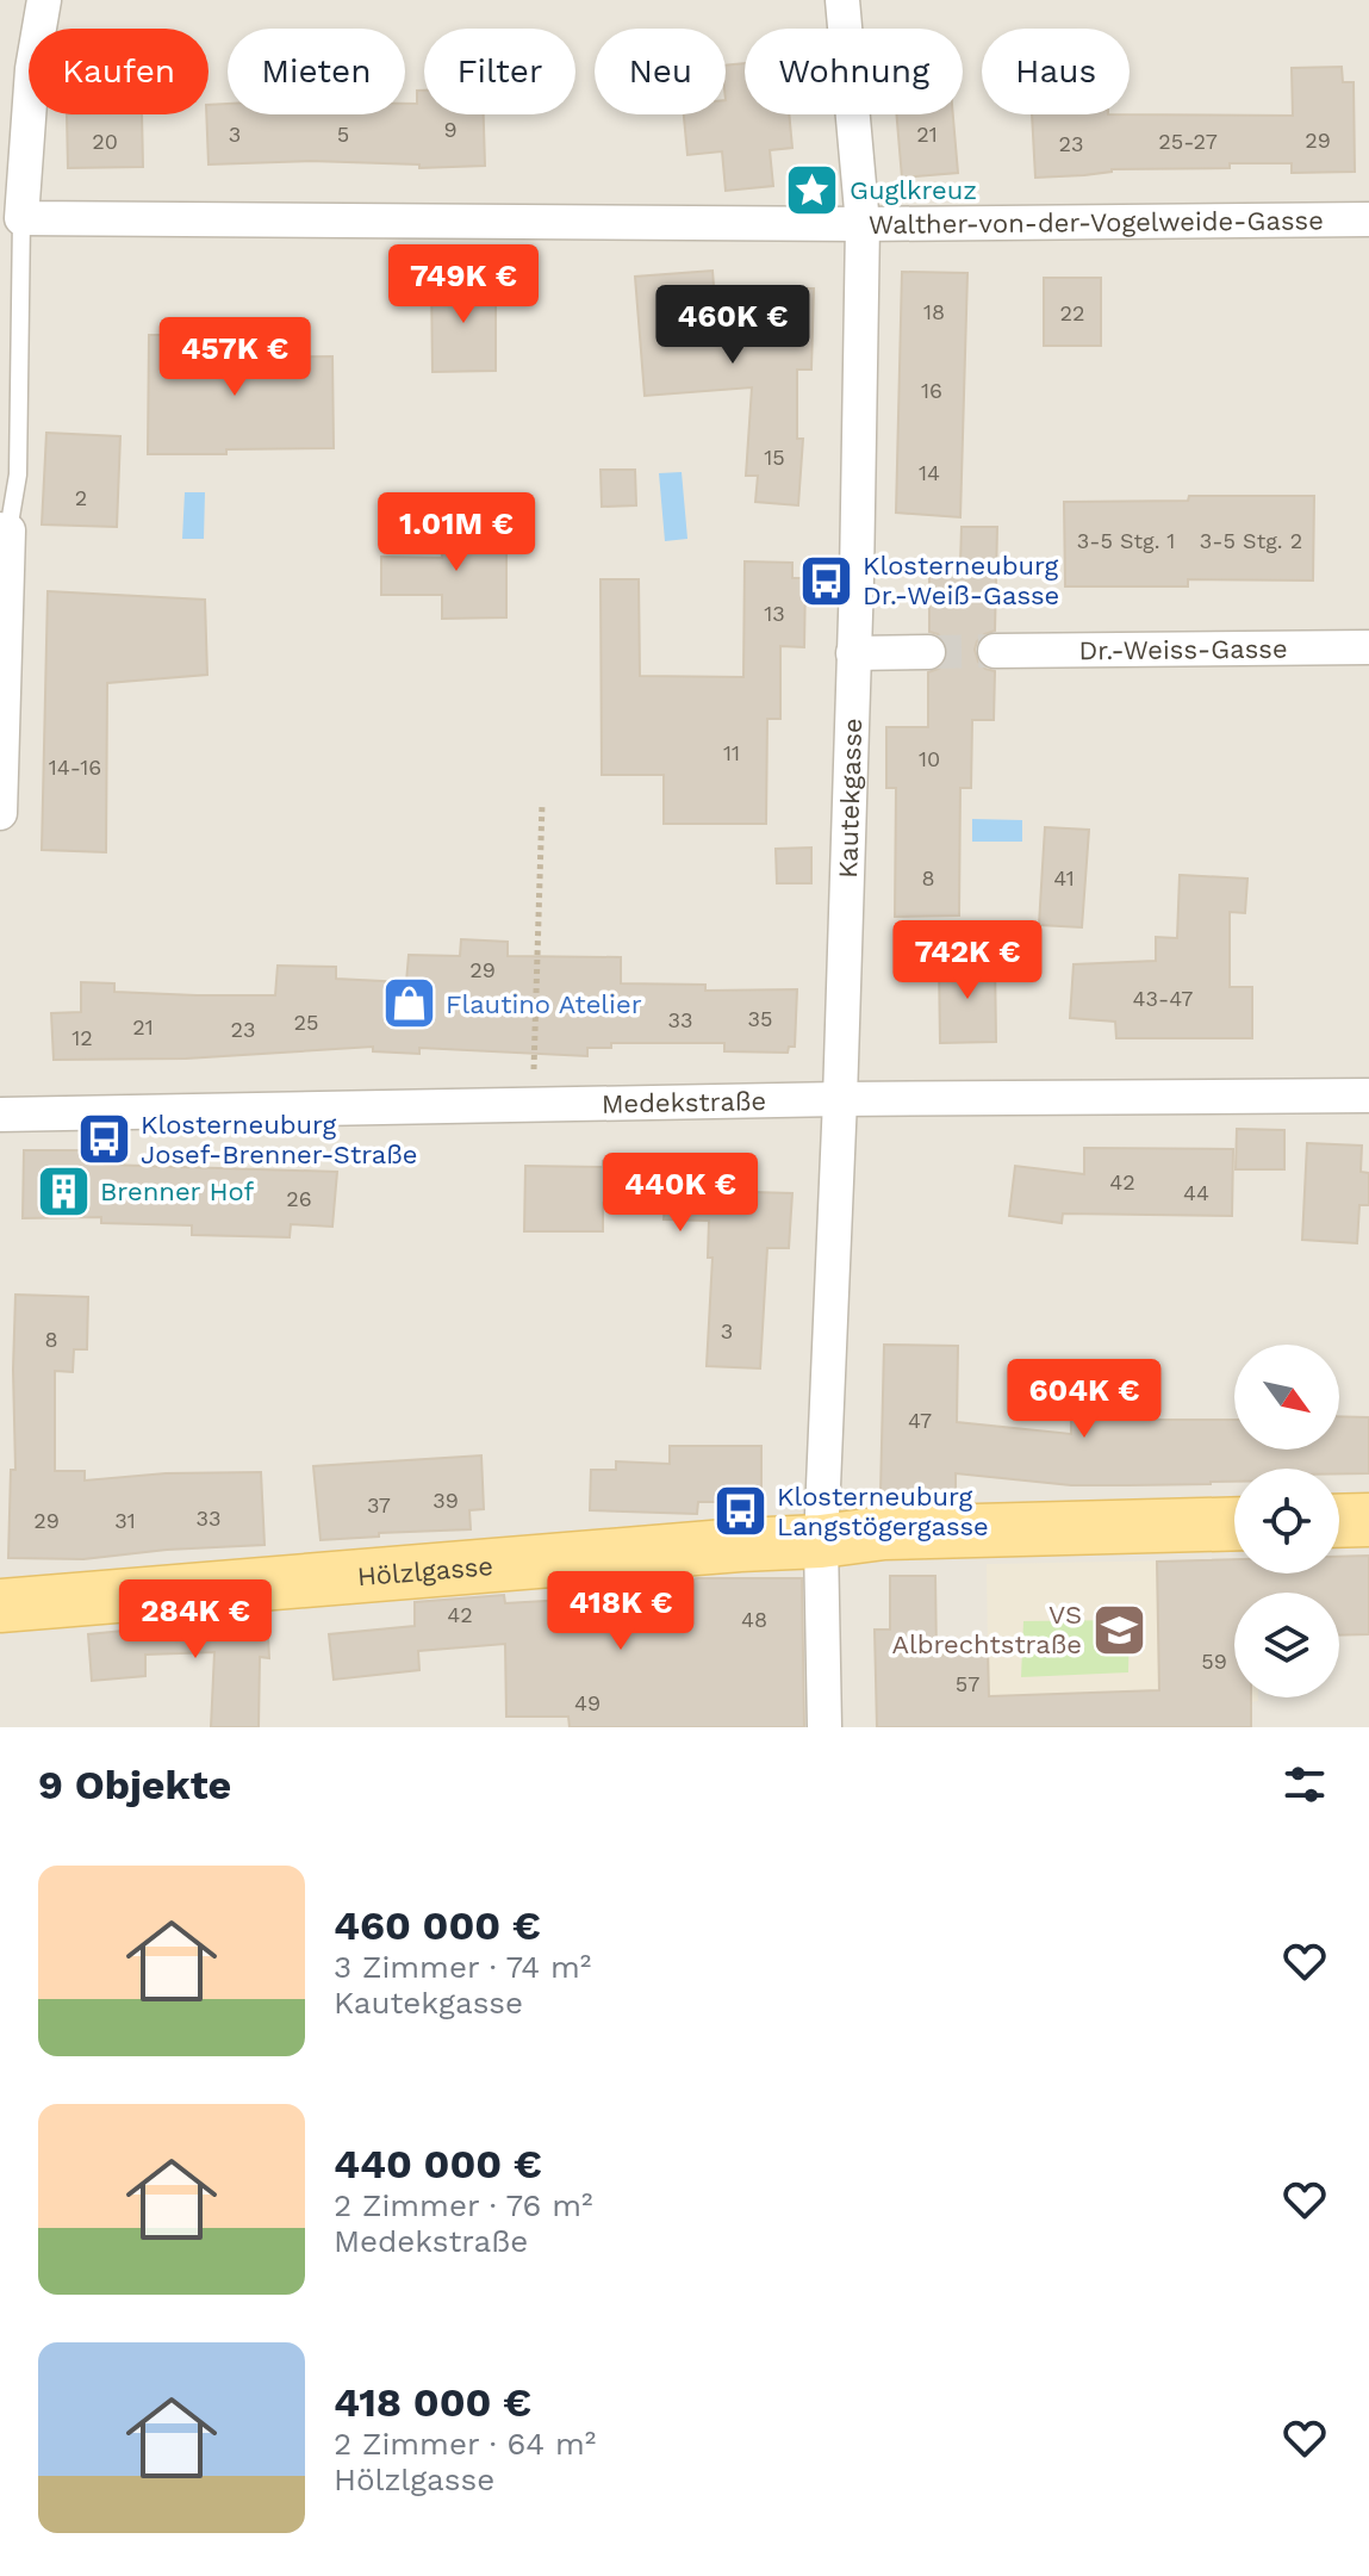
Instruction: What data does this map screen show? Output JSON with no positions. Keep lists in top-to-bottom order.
{
  "streets": {
    "main road": ["Hölzlgasse"],
    "street": [
      "Walther-von-der-Vogelweide-Gasse",
      "Dr.-Weiss-Gasse",
      "Kautekgasse",
      "Medekstraße"
    ]
  },
  "crossings": [
    ["Walther-von-der-Vogelweide-Gasse", "Kautekgasse"],
    ["Kautekgasse", "Medekstraße"],
    ["Kautekgasse", "Hölzlgasse"]
  ],
  "places": {
    "place": ["Guglkreuz"],
    "bus stop": ["Klosterneuburg Dr.-Weiß-Gasse", "Klosterneuburg Josef-Brenner-Straße", "Klosterneuburg Langstögergasse"],
    "shop": ["Flautino Atelier"],
    "building": ["Brenner Hof"],
    "school or university": ["VS Albrechtstraße"]
  },
  "house_numbers": [
    "9",
    "3",
    "5",
    "21",
    "29",
    "20",
    "25-27",
    "23",
    "18",
    "22",
    "16",
    "15",
    "14",
    "2",
    "3-5 Stg. 1",
    "3-5 Stg. 2",
    "13",
    "11",
    "10",
    "14-16",
    "8",
    "41",
    "29",
    "43-47",
    "35",
    "33",
    "25",
    "21",
    "23",
    "12",
    "42",
    "44",
    "26",
    "3",
    "8",
    "47",
    "39",
    "37",
    "33",
    "29",
    "31",
    "42",
    "48",
    "59",
    "57",
    "49"
  ],
  "north": "bottom right",
  "page": {
    "chip": [
      "Kaufen",
      "Mieten",
      "Filter",
      "Neu",
      "Wohnung",
      "Haus"
    ],
    "price": [
      "749K €",
      "460K €",
      "457K €",
      "1.01M €",
      "742K €",
      "440K €",
      "604K €",
      "418K €",
      "284K €"
    ],
    "heading": "9 Objekte",
    "list": [
      {
        "name": "460 000 €",
        "note": "3 Zimmer · 74 m² · Kautekgasse"
      },
      {
        "name": "440 000 €",
        "note": "2 Zimmer · 76 m² · Medekstraße"
      },
      {
        "name": "418 000 €",
        "note": "2 Zimmer · 64 m² · Hölzlgasse"
      }
    ]
  }
}
